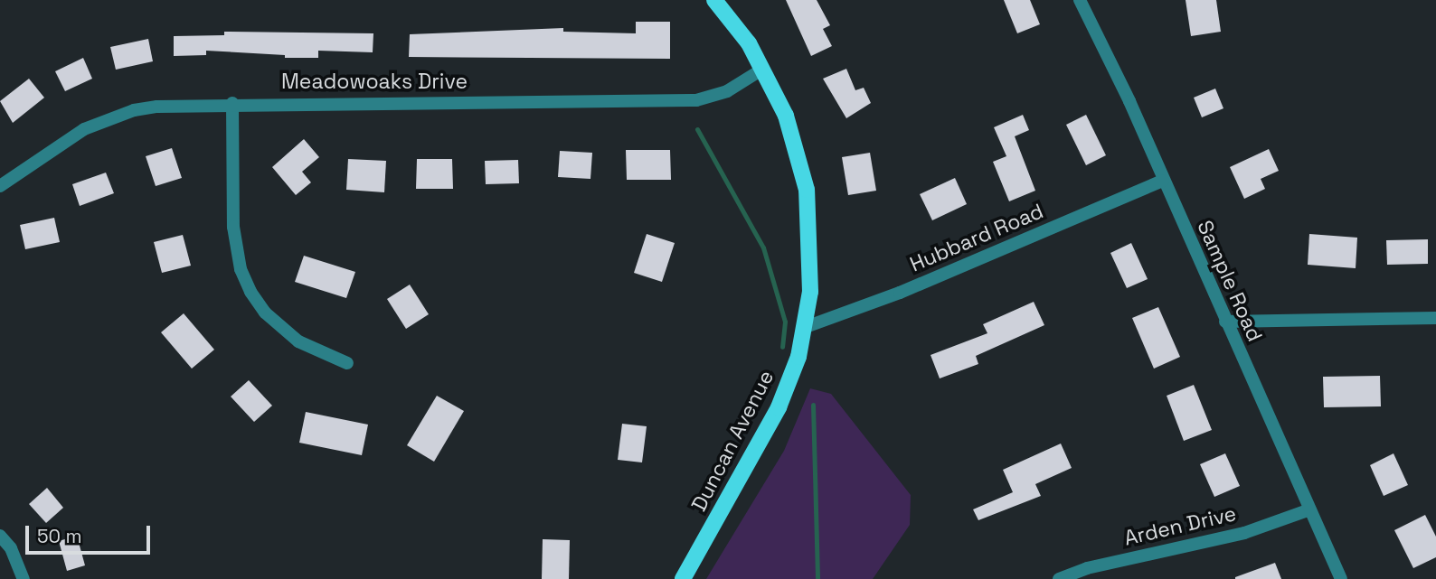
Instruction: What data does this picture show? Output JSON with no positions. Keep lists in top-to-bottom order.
{
  "streets": {
    "main road": ["Duncan Avenue"],
    "street": [
      "Meadowoaks Drive",
      "Hubbard Road",
      "Sample Road",
      "Arden Drive"
    ]
  },
  "crossings": [
    ["Meadowoaks Drive", "Duncan Avenue"],
    ["Hubbard Road", "Sample Road"],
    ["Hubbard Road", "Duncan Avenue"],
    ["Sample Road", "Arden Drive"]
  ],
  "scale_bar": "50 m"
}
